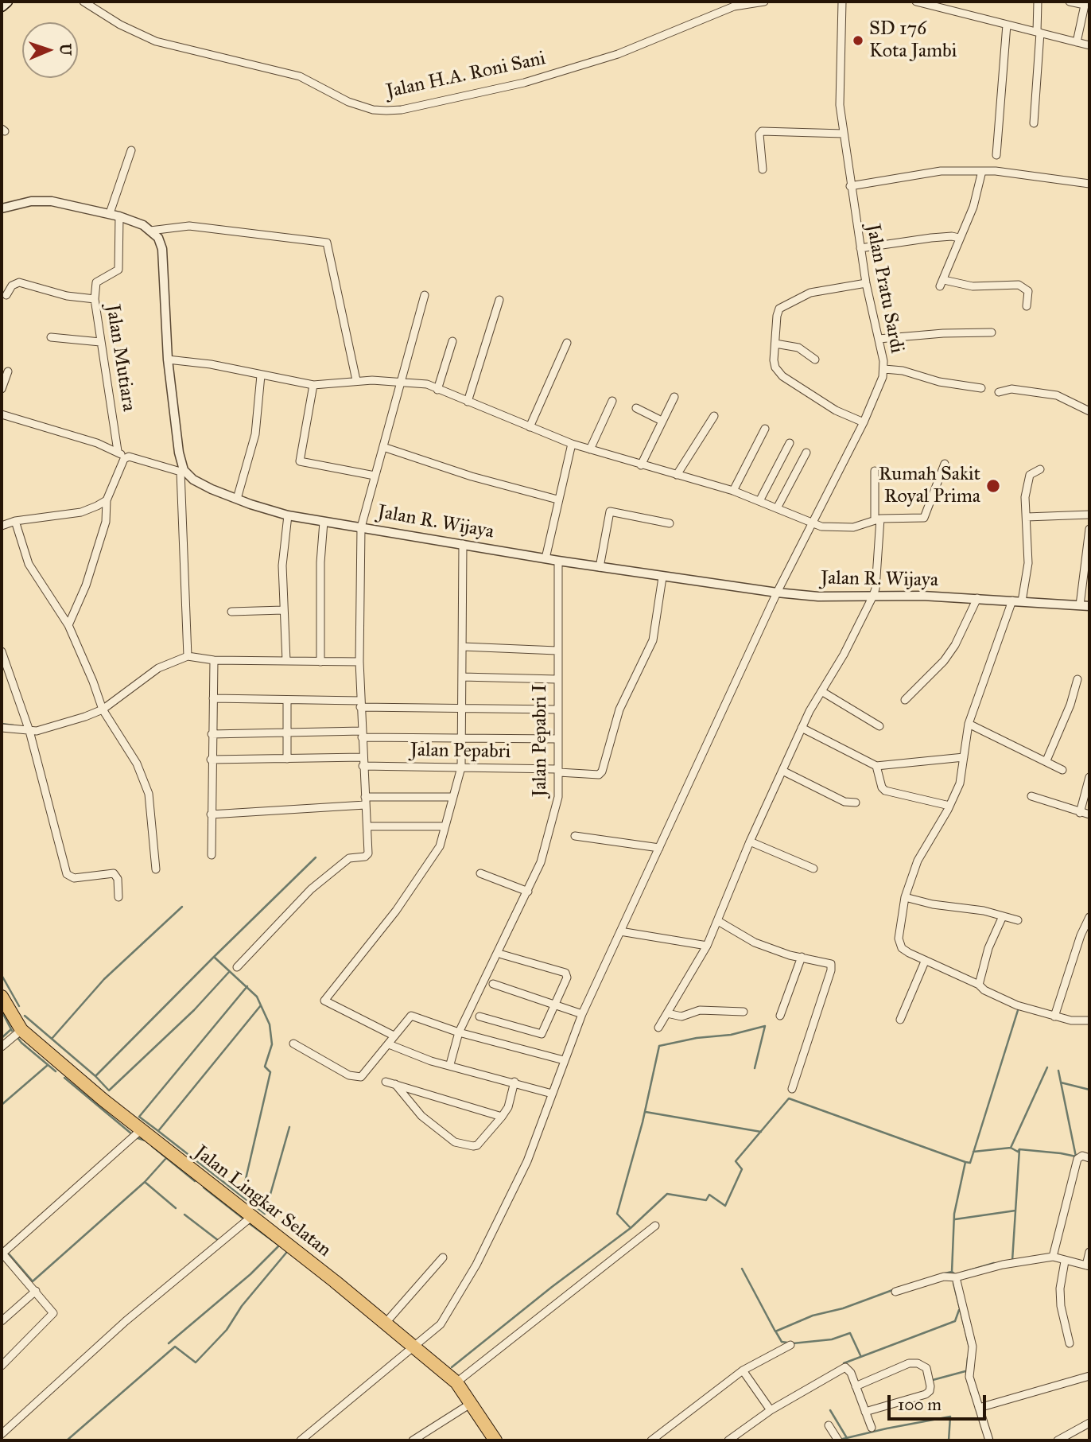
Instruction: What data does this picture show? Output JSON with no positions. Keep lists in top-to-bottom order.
{
  "streets": {
    "highway": ["Jalan Lingkar Selatan"],
    "street": [
      "Jalan H.A. Roni Sani",
      "Jalan Pratu Sardi",
      "Jalan Mutiara",
      "Jalan R. Wijaya",
      "Jalan Pepabri I",
      "Jalan Pepabri"
    ]
  },
  "crossings": [
    ["Jalan Pratu Sardi", "Jalan R. Wijaya"],
    ["Jalan Pratu Sardi", "Jalan Lingkar Selatan"],
    ["Jalan R. Wijaya", "Jalan Pepabri I"],
    ["Jalan R. Wijaya", "Jalan Pepabri"],
    ["Jalan Pepabri I", "Jalan Pepabri"]
  ],
  "places": ["SD 176 Kota Jambi", "Rumah Sakit Royal Prima"],
  "scale_bar": "100 m",
  "north": "right"
}
